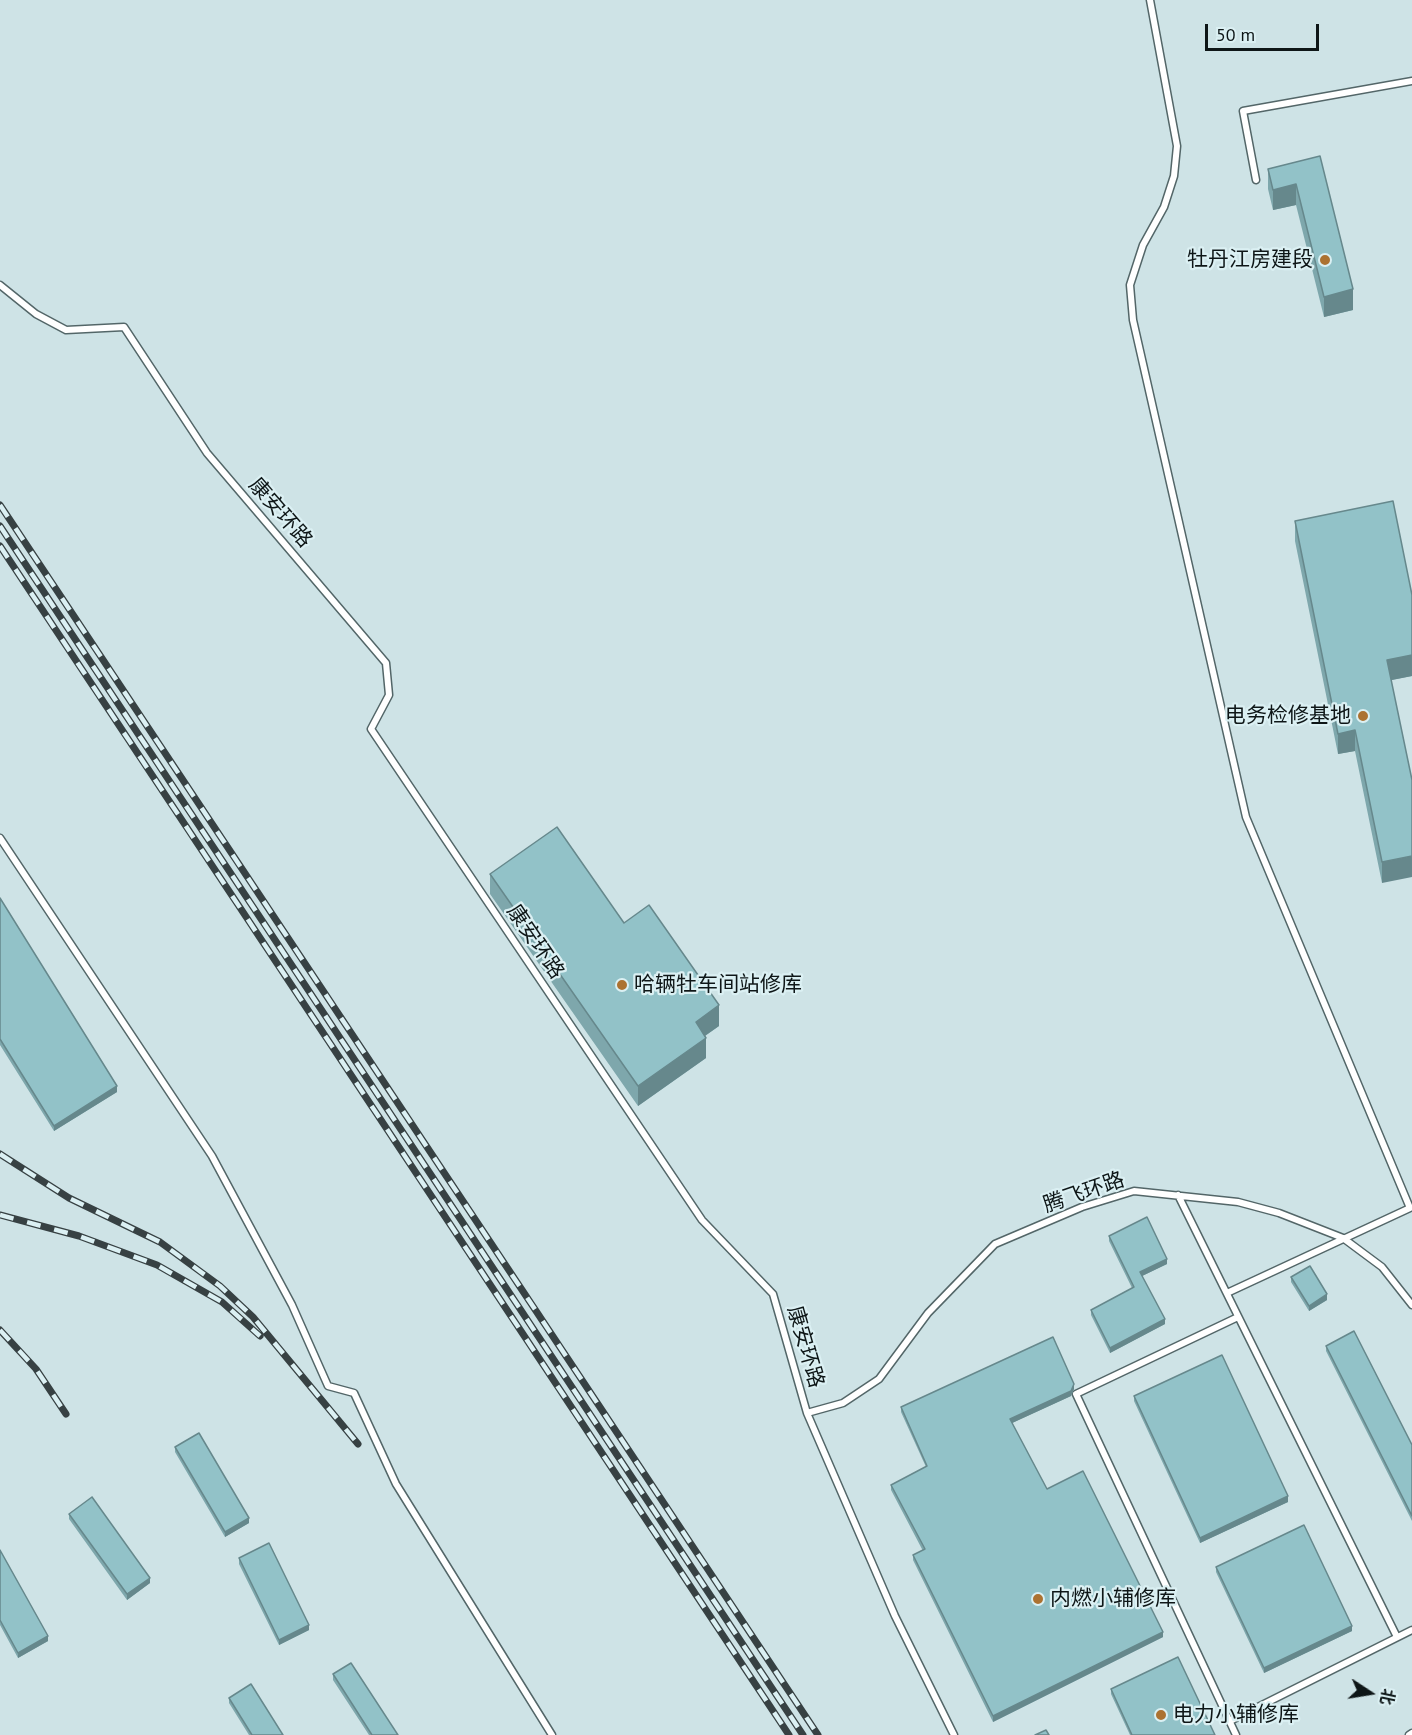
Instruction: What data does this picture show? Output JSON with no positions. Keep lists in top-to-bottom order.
{
  "streets": {
    "lane": ["康安环路", "腾飞环路"]
  },
  "crossings": [
    ["康安环路", "腾飞环路"]
  ],
  "places": [
    "牡丹江房建段",
    "电务检修基地",
    "哈辆牡车间站修库",
    "内燃小辅修库",
    "电力小辅修库"
  ],
  "scale_bar": "50 m",
  "north": "right"
}
